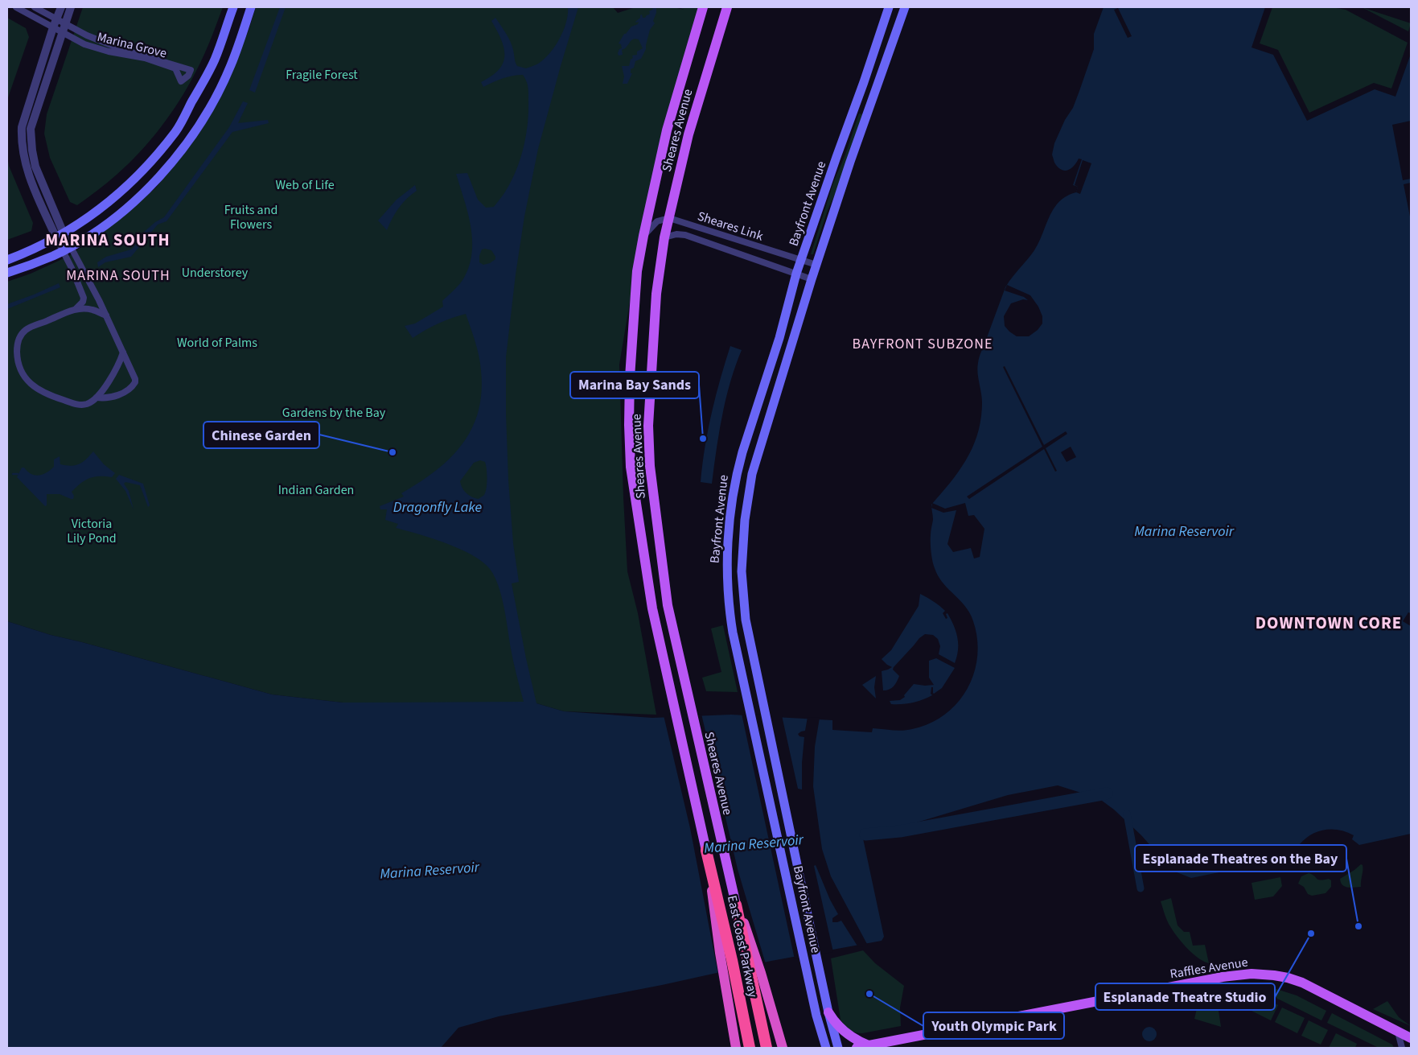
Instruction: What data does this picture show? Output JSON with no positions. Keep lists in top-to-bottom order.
{
  "streets": {
    "highway": ["East Coast Parkway"],
    "main road": ["Sheares Avenue", "Bayfront Avenue", "Raffles Avenue"],
    "street": ["Marina Grove", "Sheares Link"]
  },
  "crossings": [
    ["Sheares Avenue", "Sheares Link"],
    ["Sheares Avenue", "East Coast Parkway"],
    ["Bayfront Avenue", "Sheares Link"]
  ],
  "districts": [
    "MARINA SOUTH",
    "MARINA SOUTH",
    "BAYFRONT SUBZONE",
    "DOWNTOWN CORE"
  ],
  "water": ["Dragonfly Lake", "Marina Reservoir"],
  "parks": [
    "Fragile Forest",
    "Web of Life",
    "Fruits and Flowers",
    "Understorey",
    "World of Palms",
    "Gardens by the Bay",
    "Indian Garden",
    "Victoria Lily Pond"
  ],
  "places": [
    "Marina Bay Sands",
    "Chinese Garden",
    "Esplanade Theatres on the Bay",
    "Esplanade Theatre Studio",
    "Youth Olympic Park"
  ]
}
